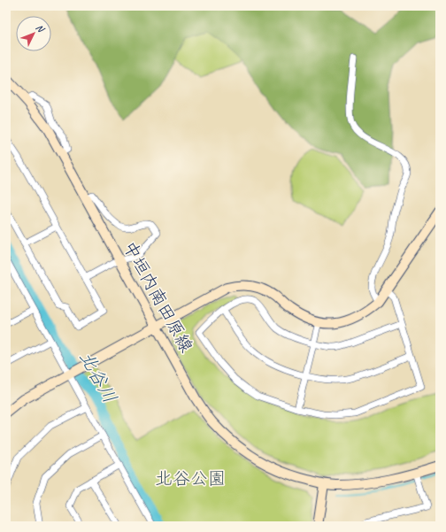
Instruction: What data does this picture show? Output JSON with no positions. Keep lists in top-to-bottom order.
{
  "streets": {
    "main road": ["中垣内南田原線"]
  },
  "water": ["北谷川"],
  "parks": ["北谷公園"],
  "north": "top right"
}
